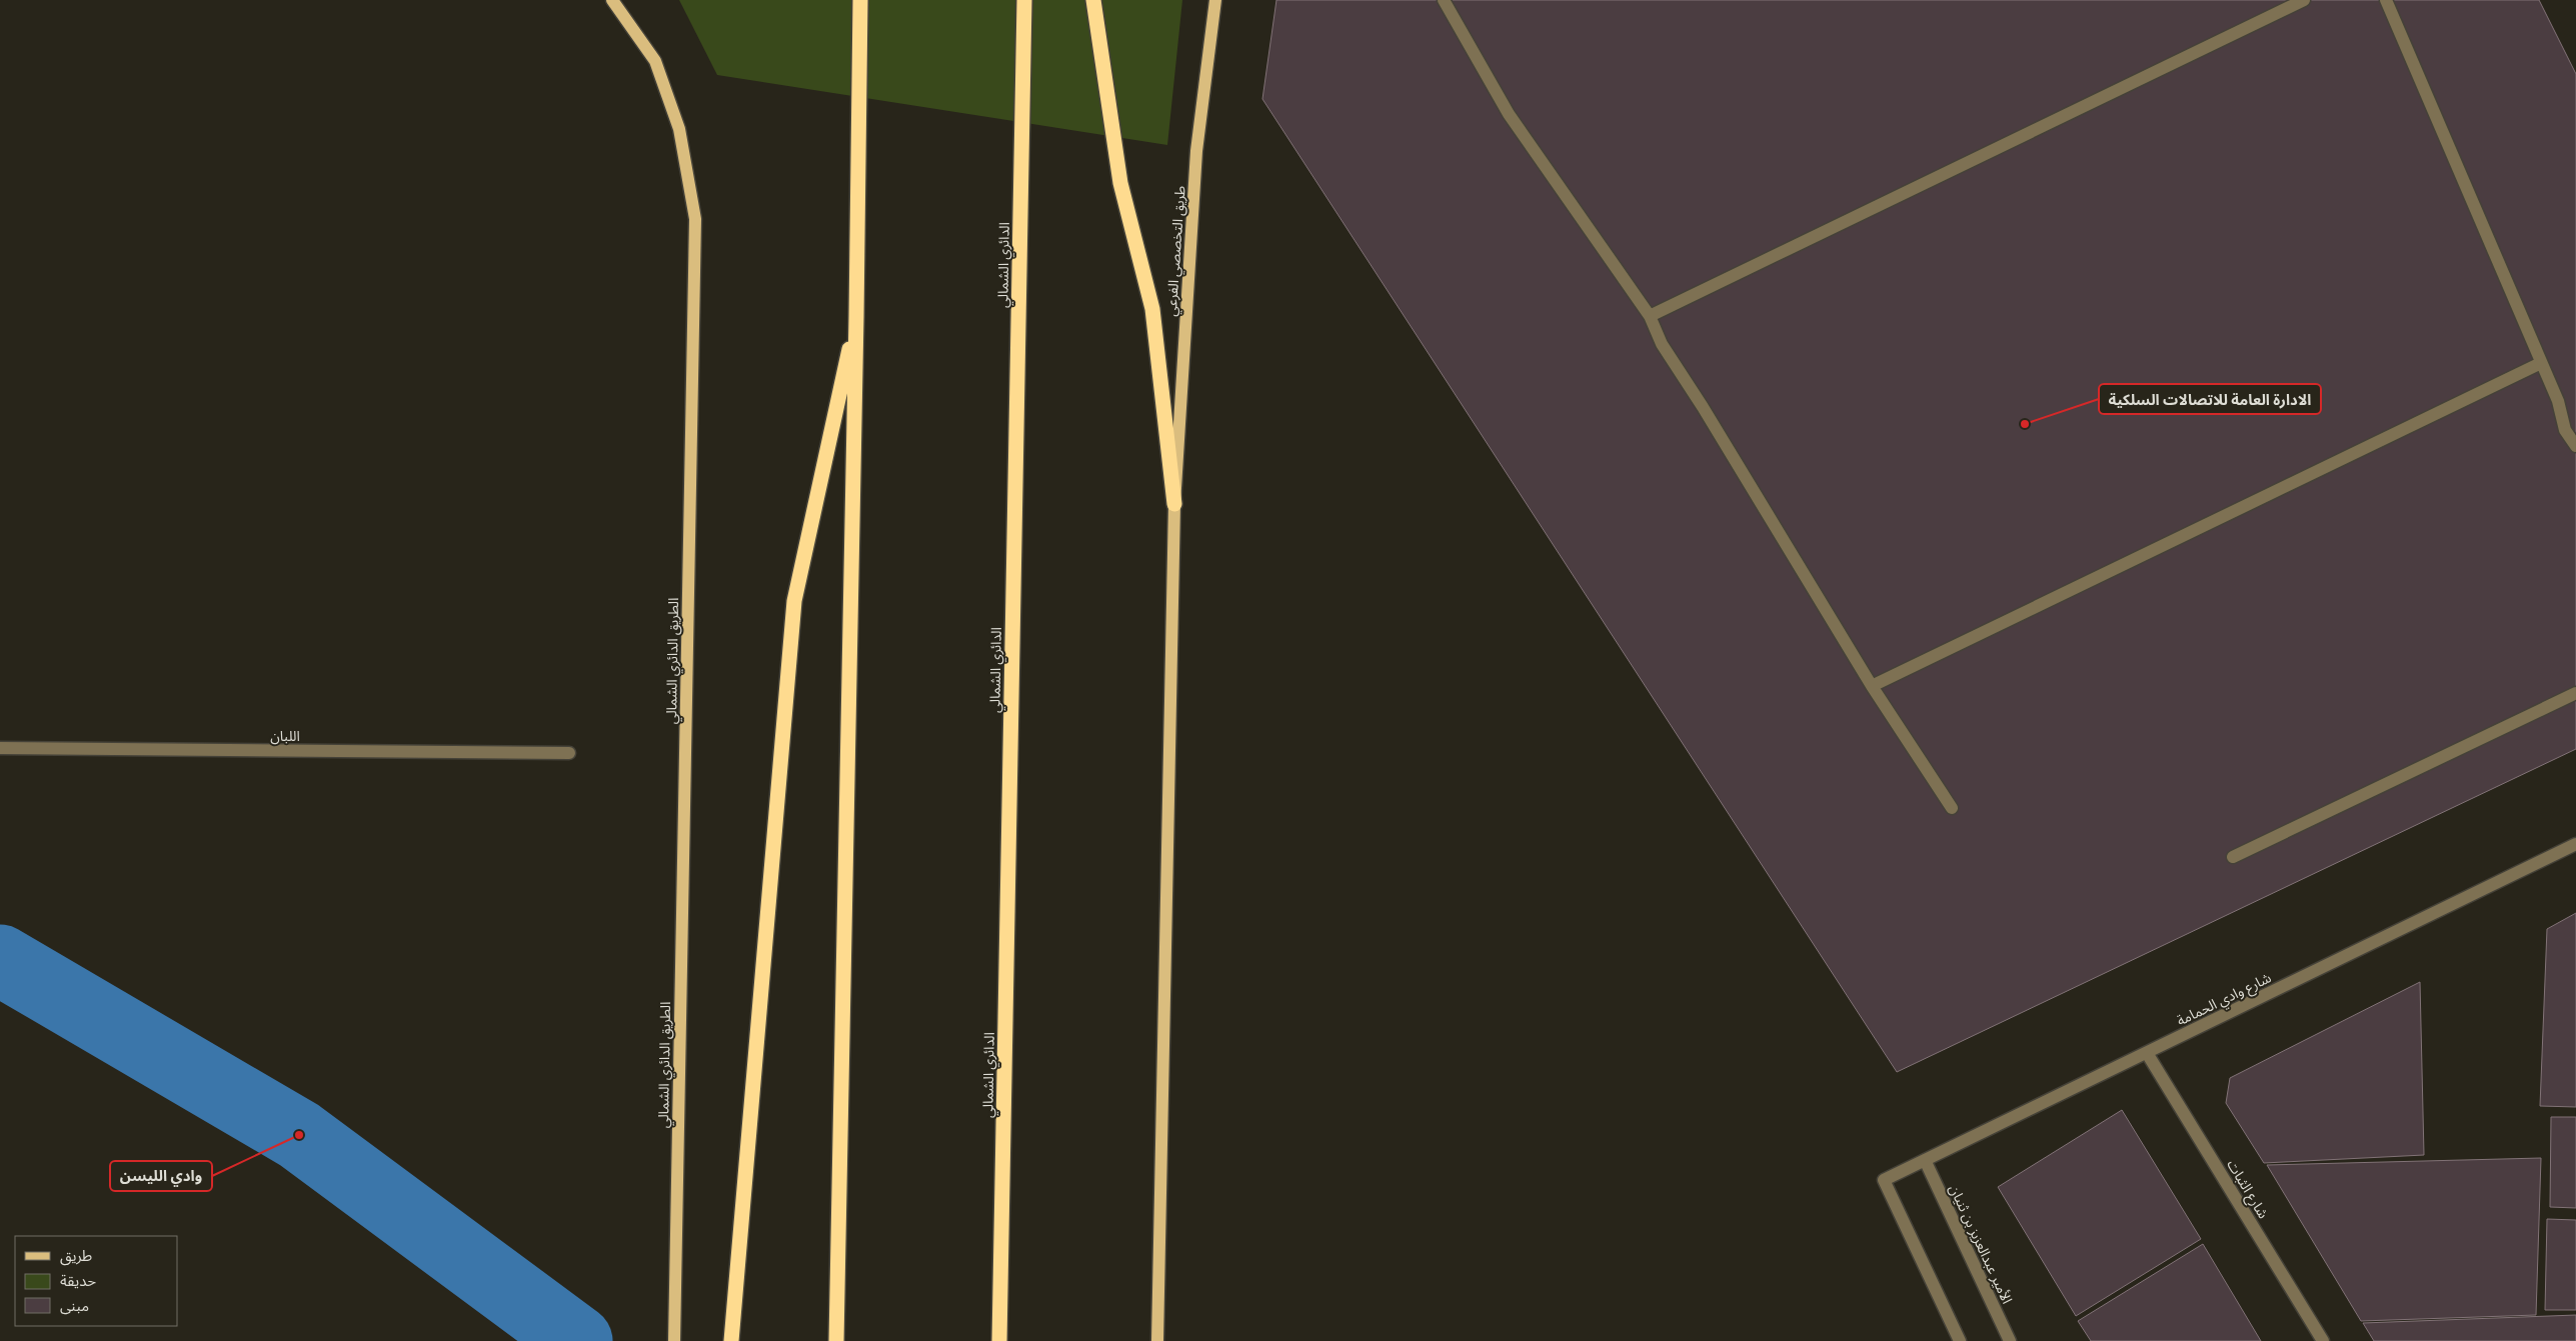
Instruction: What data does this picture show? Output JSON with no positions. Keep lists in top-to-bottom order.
{
  "streets": {
    "highway": ["الدائري الشمالي"],
    "main road": ["طريق التخصصي الفرعي", "الطريق الدائري الشمالي"],
    "street": [
      "اللبان",
      "شارع وادي الحمامة",
      "شارع الثبات",
      "الأمير عبدالعزيز بن ثنيان"
    ]
  },
  "crossings": [
    ["شارع وادي الحمامة", "شارع الثبات"],
    ["شارع وادي الحمامة", "الأمير عبدالعزيز بن ثنيان"]
  ],
  "places": ["الادارة العامة للاتصالات السلكية", "وادي الليسن"],
  "legend": ["طريق", "حديقة", "مبنى"]
}
